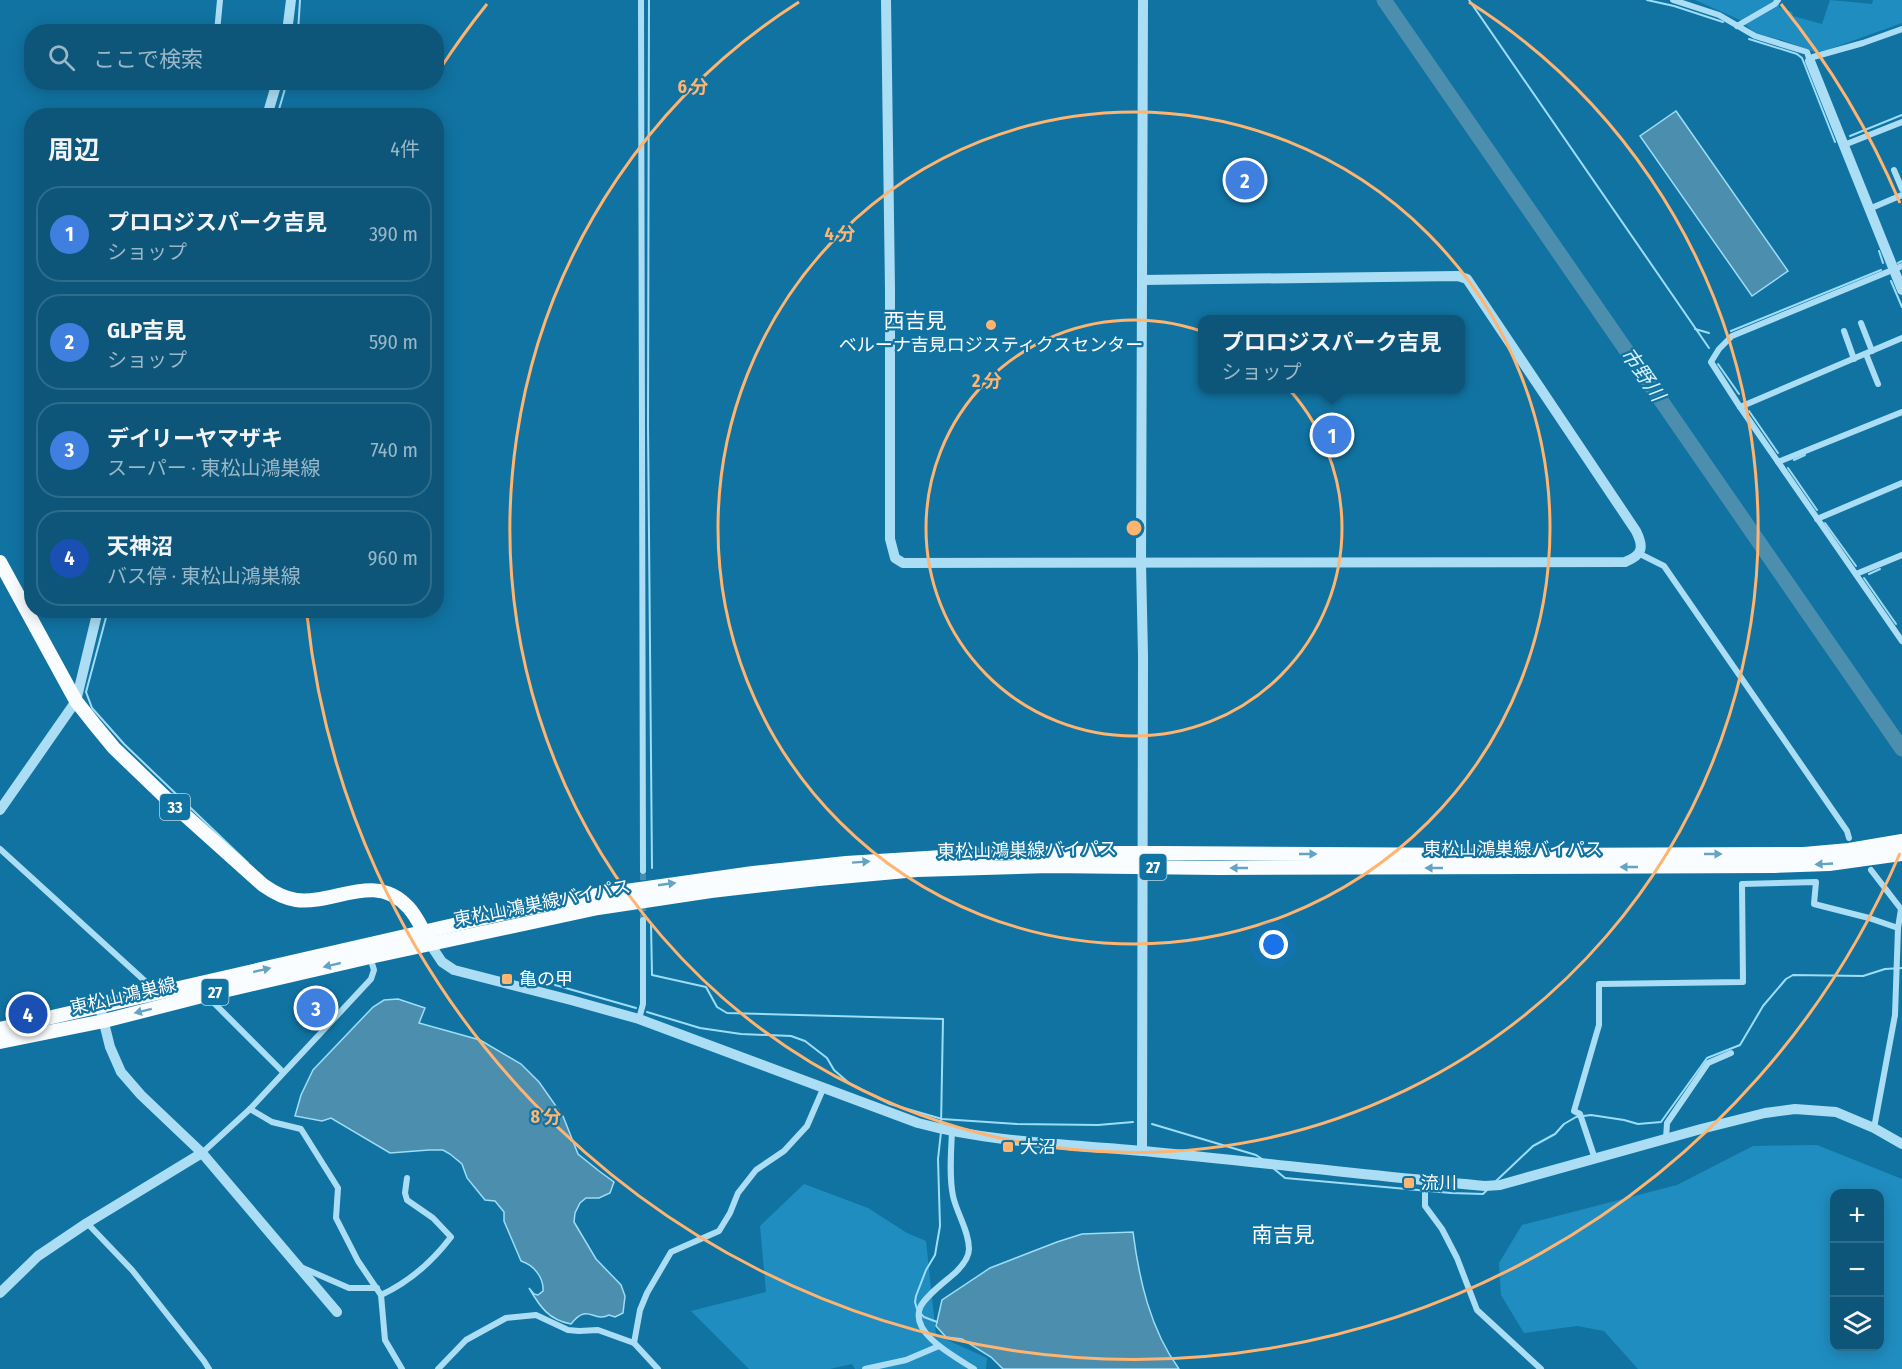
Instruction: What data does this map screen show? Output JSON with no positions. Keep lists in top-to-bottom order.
{
  "streets": {
    "main road": [
      "33",
      "東松山鴻巣線バイパス",
      "27",
      "東松山鴻巣線"
    ]
  },
  "crossings": [
    ["33", "東松山鴻巣線バイパス"],
    ["33", "東松山鴻巣線"],
    ["東松山鴻巣線バイパス", "東松山鴻巣線"]
  ],
  "districts": ["西吉見", "南吉見"],
  "water": ["市野川"],
  "places": {
    "other": ["ベルーナ吉見ロジスティクスセンター"],
    "transit": ["亀の甲", "大沼", "流川"]
  },
  "page": {
    "search": "ここで検索",
    "heading": ["周辺", "4件"],
    "pins": [
      "2",
      "1",
      "3",
      "4"
    ],
    "list": [
      {
        "mark": "1",
        "name": "プロロジスパーク吉見",
        "note": "ショップ",
        "value": "390 m"
      },
      {
        "mark": "2",
        "name": "GLP吉見",
        "note": "ショップ",
        "value": "590 m"
      },
      {
        "mark": "3",
        "name": "デイリーヤマザキ",
        "note": "スーパー · 東松山鴻巣線",
        "value": "740 m"
      },
      {
        "mark": "4",
        "name": "天神沼",
        "note": "バス停 · 東松山鴻巣線",
        "value": "960 m"
      }
    ],
    "popup": ["プロロジスパーク吉見", "ショップ"],
    "map_buttons": ["+", "−"]
  },
  "rings": [
    "6 分",
    "4 分",
    "2 分",
    "8 分"
  ]
}
